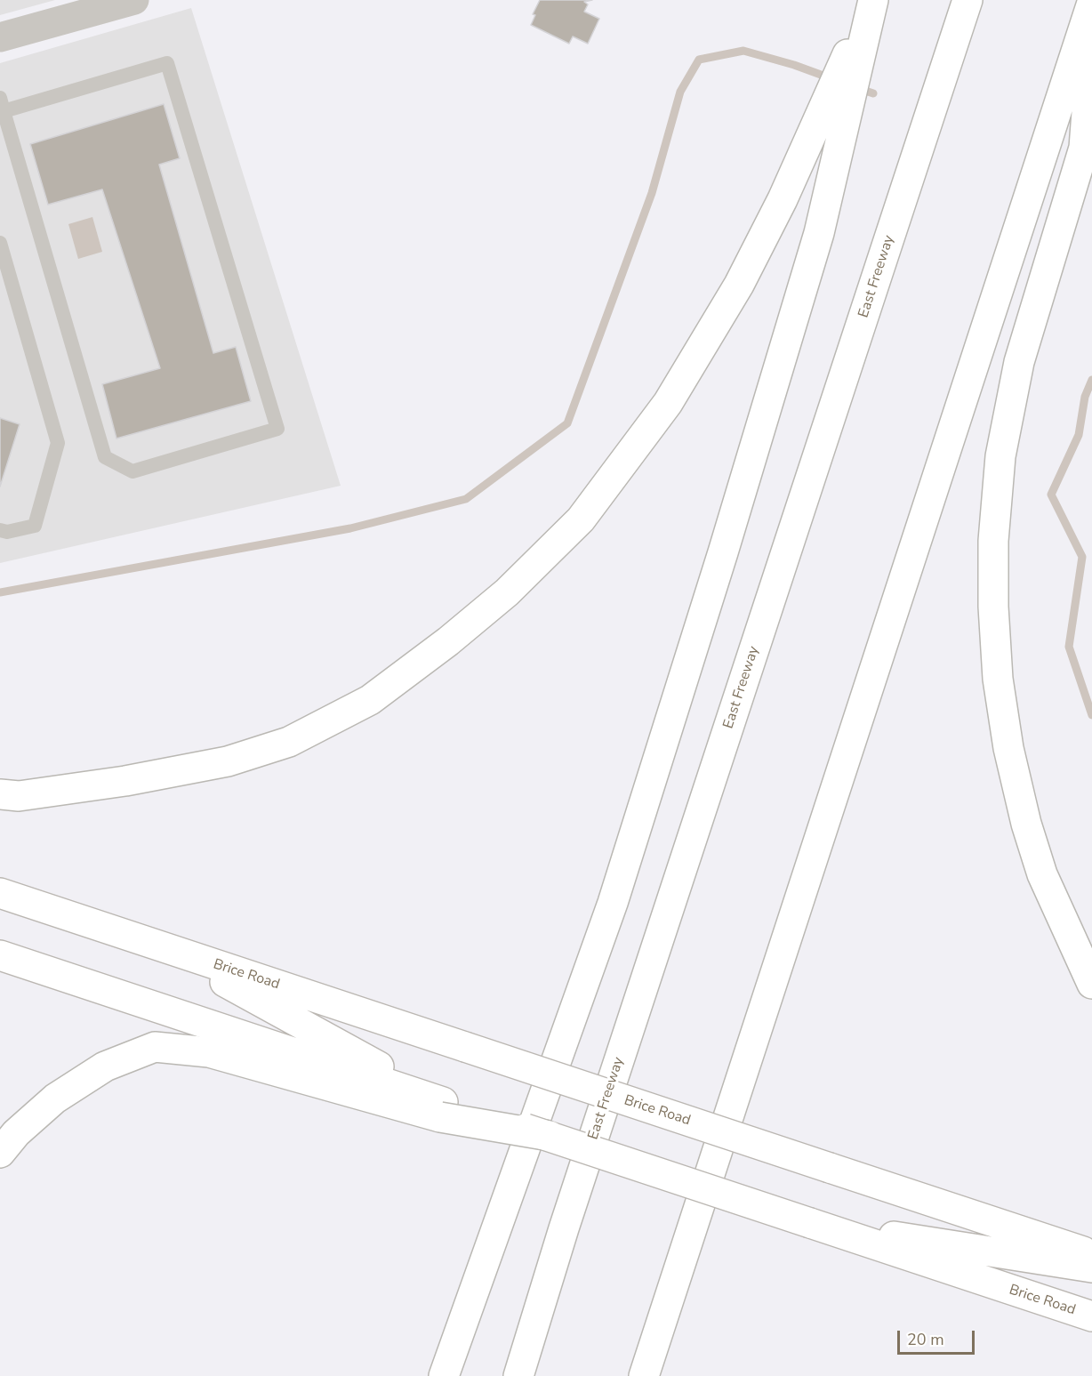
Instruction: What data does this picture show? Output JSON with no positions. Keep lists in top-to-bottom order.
{
  "streets": {
    "main road": ["East Freeway", "Brice Road"]
  },
  "scale_bar": "20 m"
}
